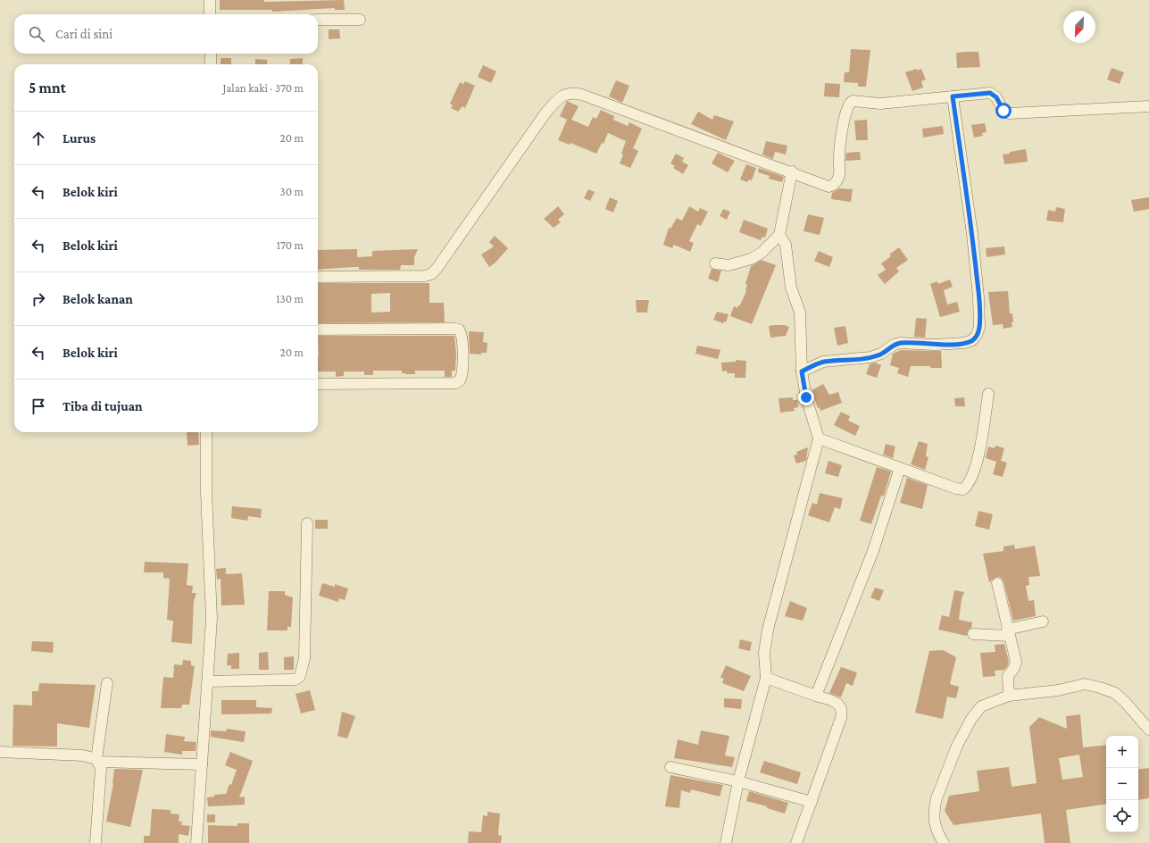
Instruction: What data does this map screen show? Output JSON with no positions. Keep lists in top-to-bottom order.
{
  "north": "bottom left",
  "page": {
    "search": "Cari di sini",
    "heading": ["5 mnt", "Jalan kaki · 370 m"],
    "list": [
      ["Lurus", "20 m"],
      ["Belok kiri", "30 m"],
      ["Belok kiri", "170 m"],
      ["Belok kanan", "130 m"],
      ["Belok kiri", "20 m"],
      "Tiba di tujuan"
    ],
    "map_buttons": ["+", "−"]
  }
}
